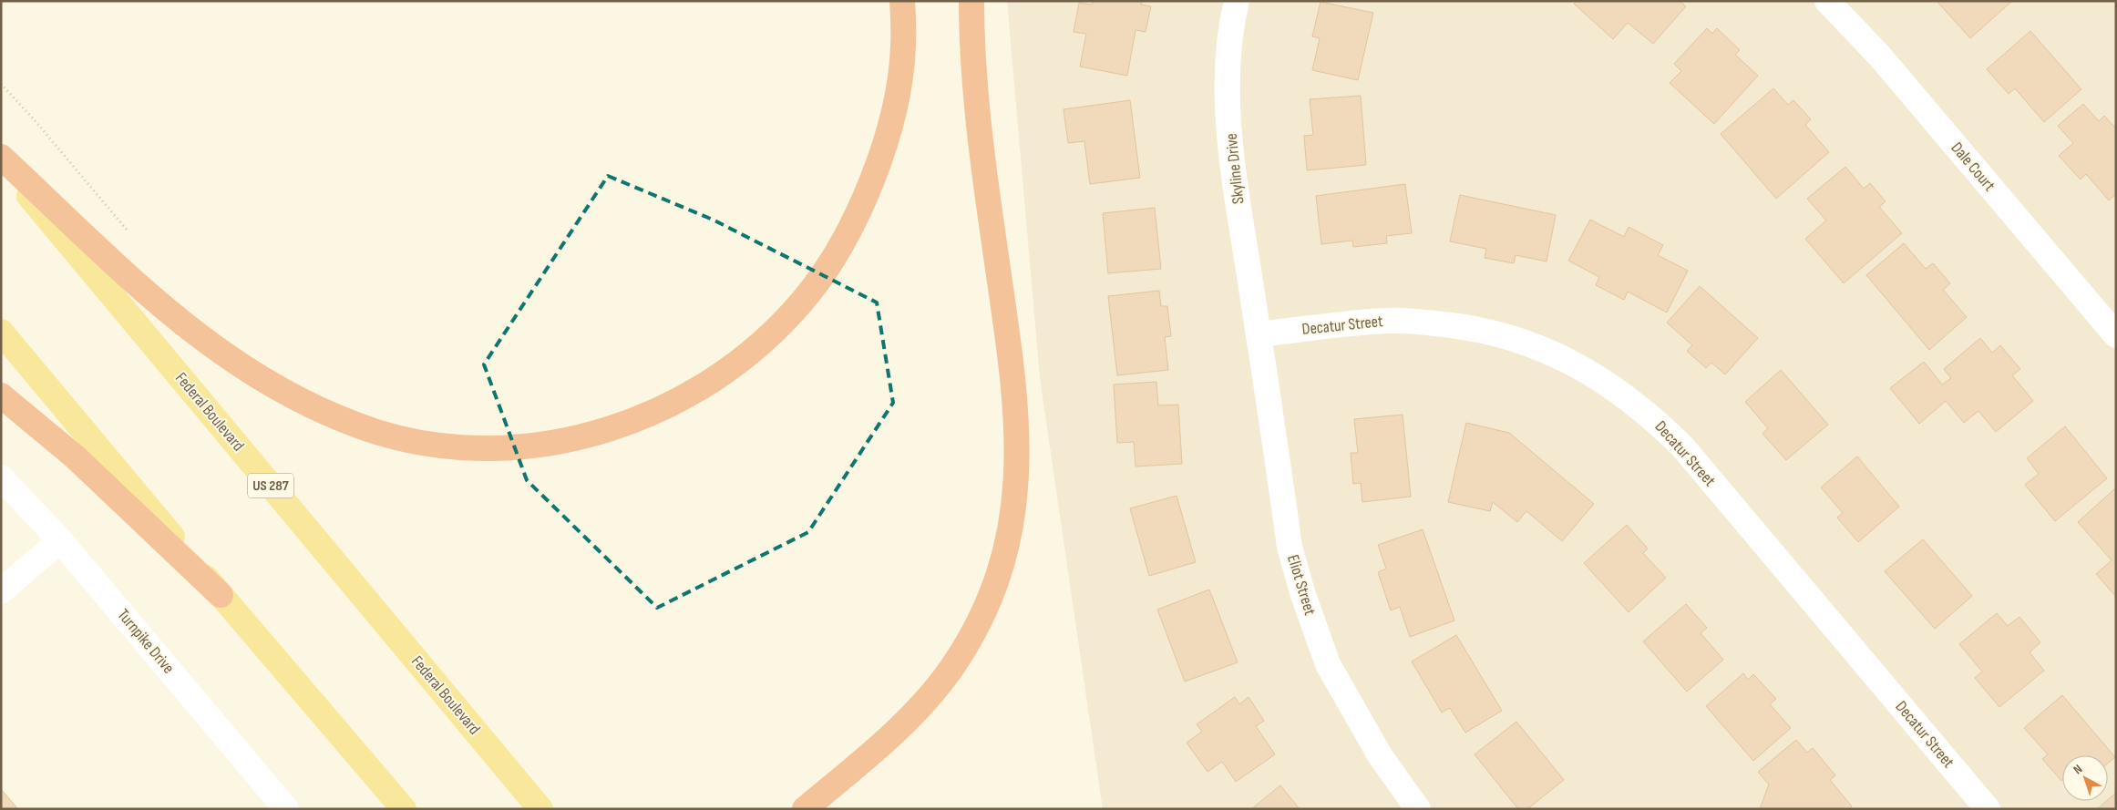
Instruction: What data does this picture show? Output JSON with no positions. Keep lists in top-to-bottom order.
{
  "streets": {
    "main road": ["Federal Boulevard", "US 287"],
    "street": [
      "Dale Court",
      "Skyline Drive",
      "Decatur Street",
      "Eliot Street",
      "Turnpike Drive"
    ]
  },
  "crossings": [
    ["Skyline Drive", "Decatur Street"],
    ["Skyline Drive", "Eliot Street"],
    ["Decatur Street", "Eliot Street"]
  ],
  "north": "top left"
}
